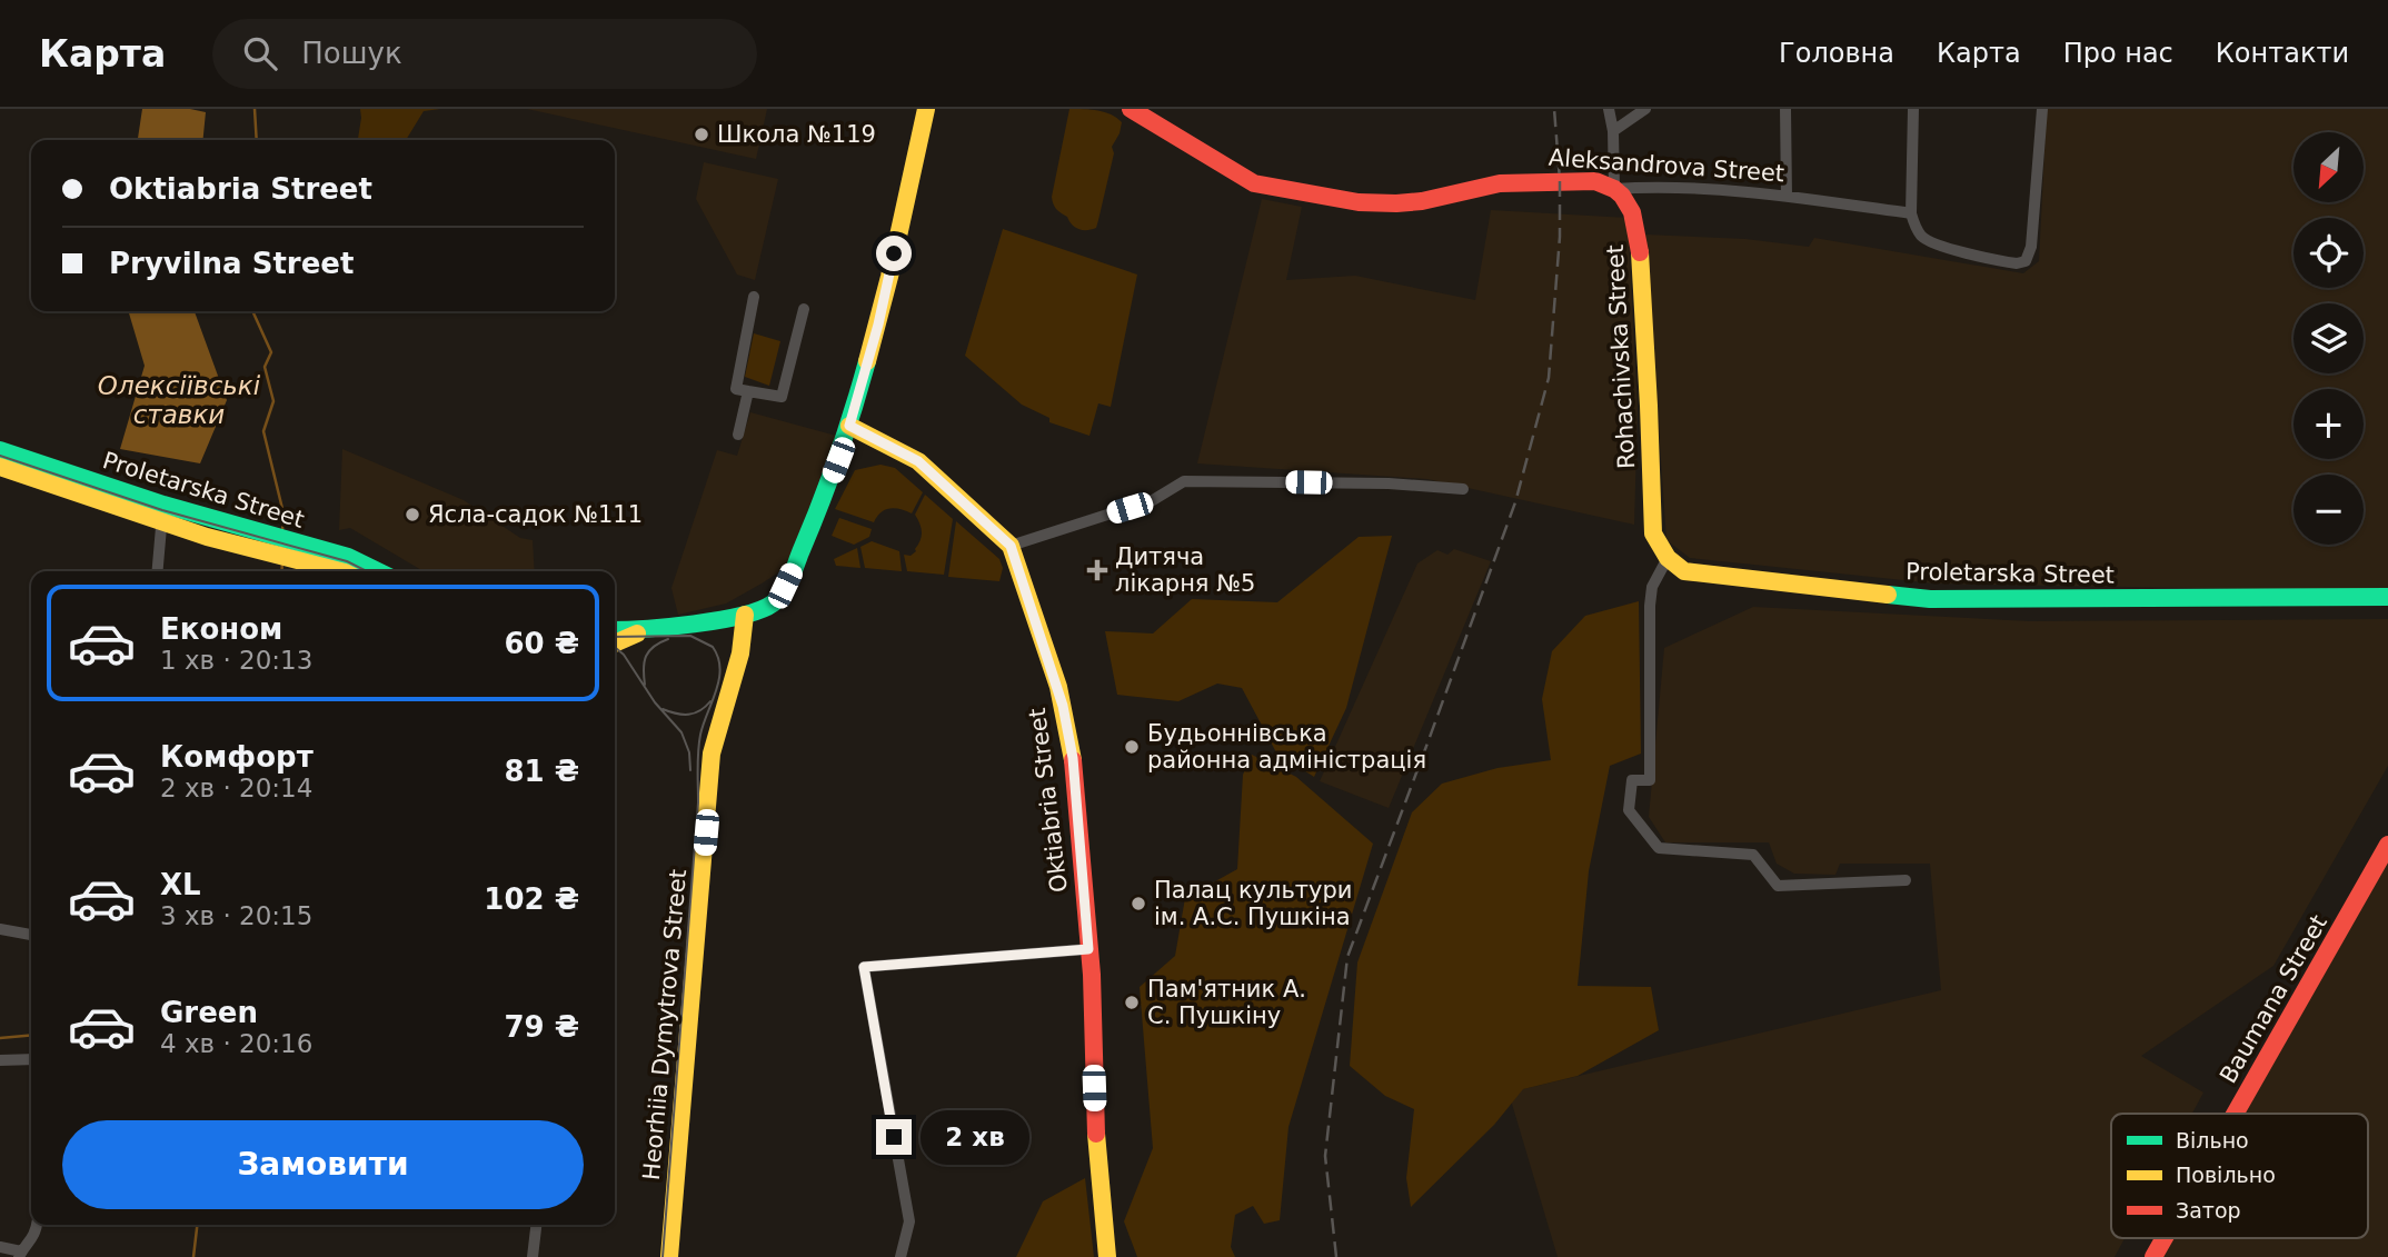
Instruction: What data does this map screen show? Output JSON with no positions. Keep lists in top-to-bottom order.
{
  "streets": {
    "street": [
      "Aleksandrova Street",
      "Rohachivska Street",
      "Proletarska Street",
      "Oktiabria Street",
      "Baumana Street",
      "Heorhiia Dymytrova Street"
    ]
  },
  "crossings": [
    ["Aleksandrova Street", "Rohachivska Street"],
    ["Rohachivska Street", "Proletarska Street"]
  ],
  "water": ["Олексіївські ставки"],
  "places": {
    "other": [
      "Школа №119",
      "Ясла-садок №111",
      "Будьоннiвська районна адміністрація",
      "Палац культури ім. А.С. Пушкіна",
      "Пам'ятник А. С. Пушкіну"
    ],
    "health": ["Дитяча лікарня №5"]
  },
  "legend": ["Вільно", "Повільно", "Затор"],
  "north": "bottom left",
  "page": {
    "header": "Карта",
    "search": "Пошук",
    "nav": [
      "Головна",
      "Карта",
      "Про нас",
      "Контакти"
    ],
    "map_buttons": ["+", "−"],
    "banner": ["Oktiabria Street", "Pryvilna Street"],
    "list": [
      {
        "name": "Економ",
        "note": "1 хв · 20:13",
        "value": "60 ₴"
      },
      {
        "name": "Комфорт",
        "note": "2 хв · 20:14",
        "value": "81 ₴"
      },
      {
        "name": "XL",
        "note": "3 хв · 20:15",
        "value": "102 ₴"
      },
      {
        "name": "Green",
        "note": "4 хв · 20:16",
        "value": "79 ₴"
      }
    ],
    "buttons": "Замовити",
    "bubble": "2 хв"
  }
}
